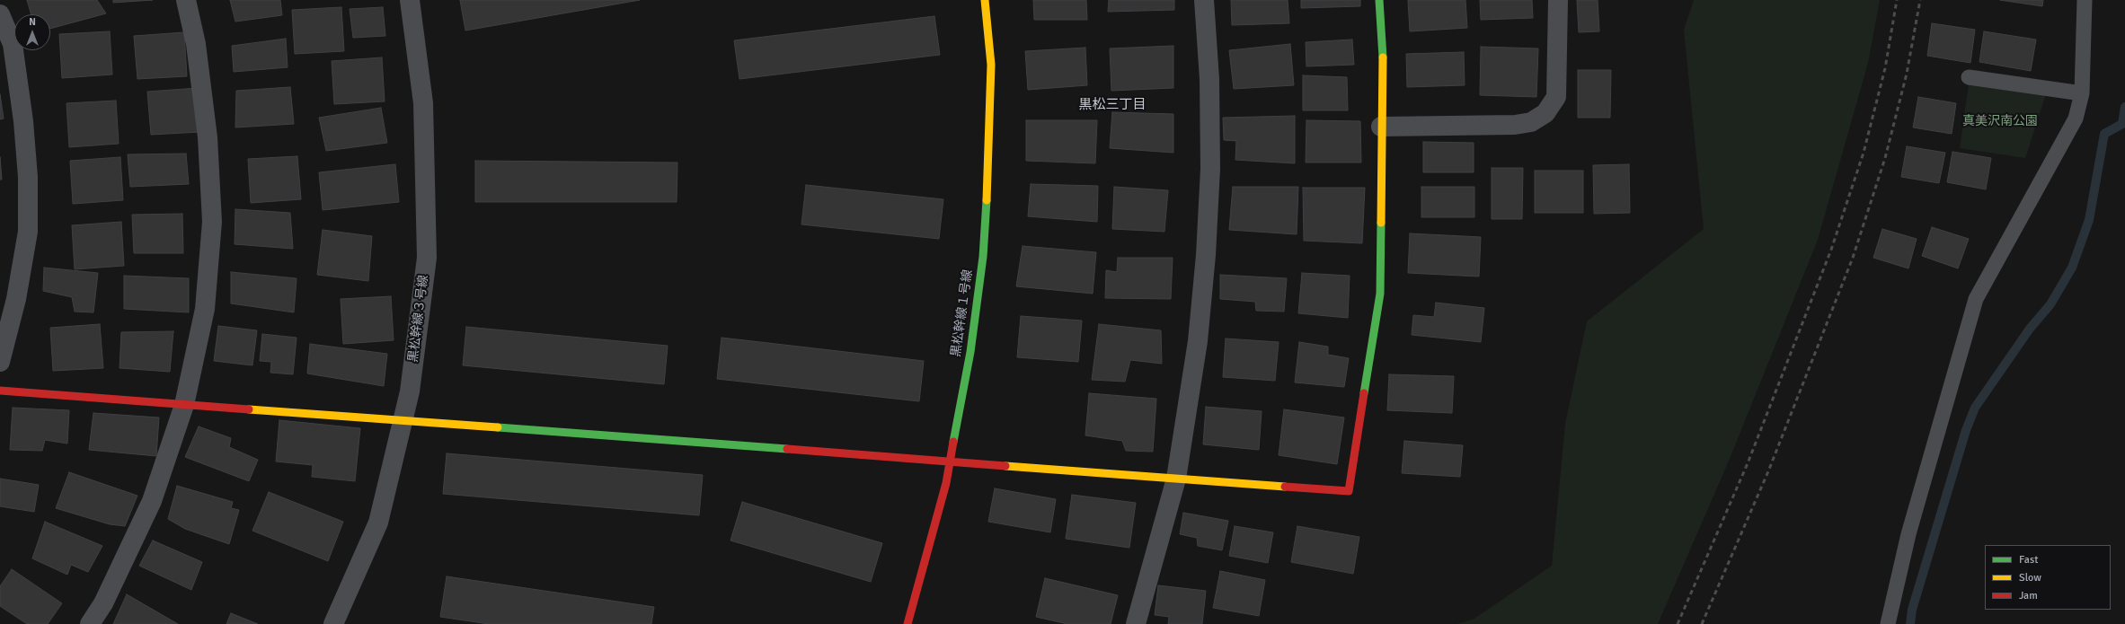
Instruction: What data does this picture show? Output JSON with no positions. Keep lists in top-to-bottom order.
{
  "streets": {
    "street": ["黒松幹線１号線", "黒松幹線３号線"]
  },
  "districts": ["黒松三丁目"],
  "parks": ["真美沢南公園"],
  "legend": ["Fast", "Slow", "Jam"],
  "north": "top"
}
